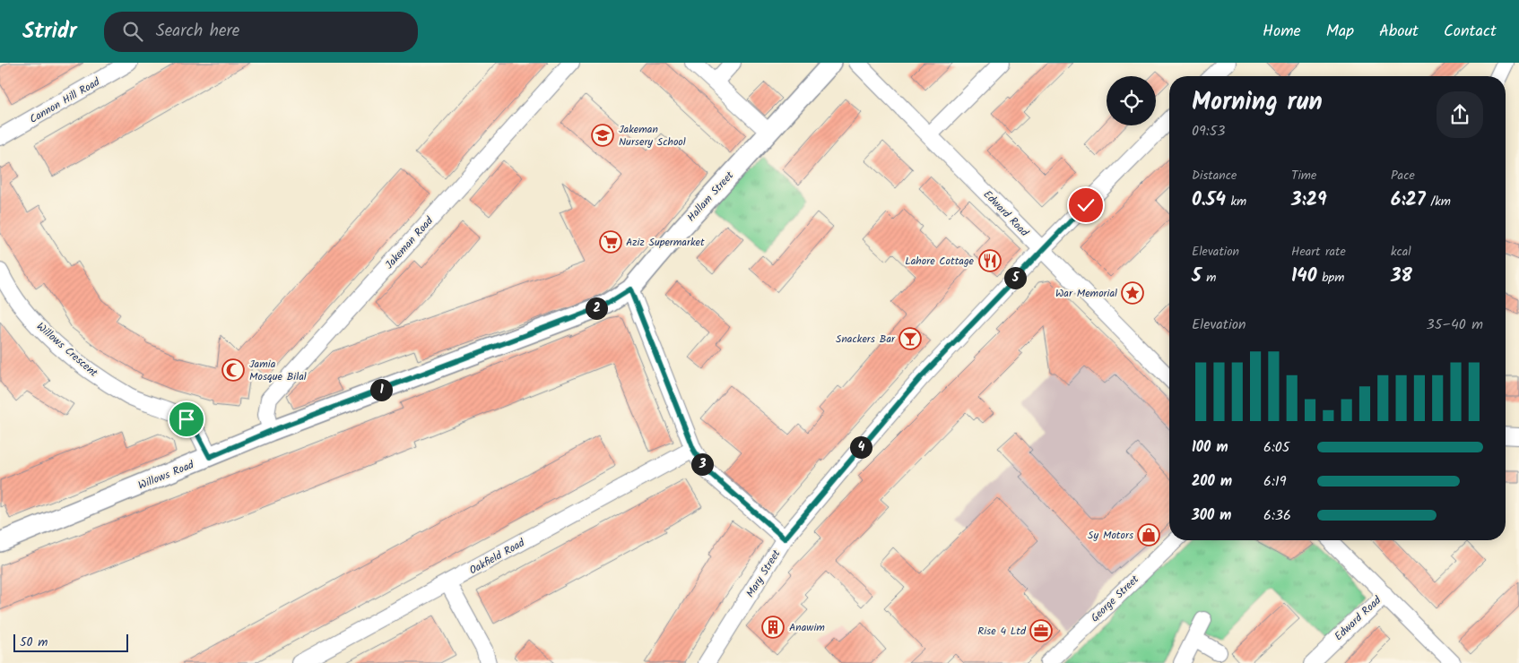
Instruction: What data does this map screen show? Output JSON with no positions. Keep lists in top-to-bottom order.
{
  "streets": {
    "street": [
      "Cannon Hill Road",
      "Hallam Street",
      "Edward Road",
      "Jakeman Road",
      "Willows Crescent",
      "Willows Road",
      "Oakfield Road",
      "Mary Street",
      "George Street"
    ]
  },
  "crossings": [
    ["Hallam Street", "Willows Road"],
    ["Edward Road", "Mary Street"],
    ["Jakeman Road", "Willows Road"],
    ["Willows Crescent", "Willows Road"]
  ],
  "places": {
    "school or university": ["Jakeman Nursery School"],
    "supermarket": ["Aziz Supermarket"],
    "restaurant": ["Lahore Cottage"],
    "place": ["War Memorial"],
    "bar": ["Snackers Bar"],
    "mosque": ["Jamia Mosque Bilal"],
    "shop": ["Sy Motors"],
    "building": ["Anawim"],
    "office": ["Rise 4 Ltd"]
  },
  "scale_bar": "50 m",
  "page": {
    "header": "Stridr",
    "search": "Search here",
    "nav": [
      "Home",
      "Map",
      "About",
      "Contact"
    ],
    "heading": ["Morning run", "09:53"],
    "stats": [
      ["Distance", "0.54 km"],
      ["Time", "3:29"],
      ["Pace", "6:27 /km"],
      ["Elevation", "5 m"],
      ["Heart rate", "140 bpm"],
      ["kcal", "38"]
    ],
    "pins": [
      "5",
      "2",
      "1",
      "4",
      "3"
    ],
    "chart": ["Elevation", "35–40 m"],
    "list": [
      {
        "name": "100 m",
        "note": "6:05"
      },
      {
        "name": "200 m",
        "note": "6:19"
      },
      {
        "name": "300 m",
        "note": "6:36"
      }
    ],
    "scale": "50 m"
  }
}
